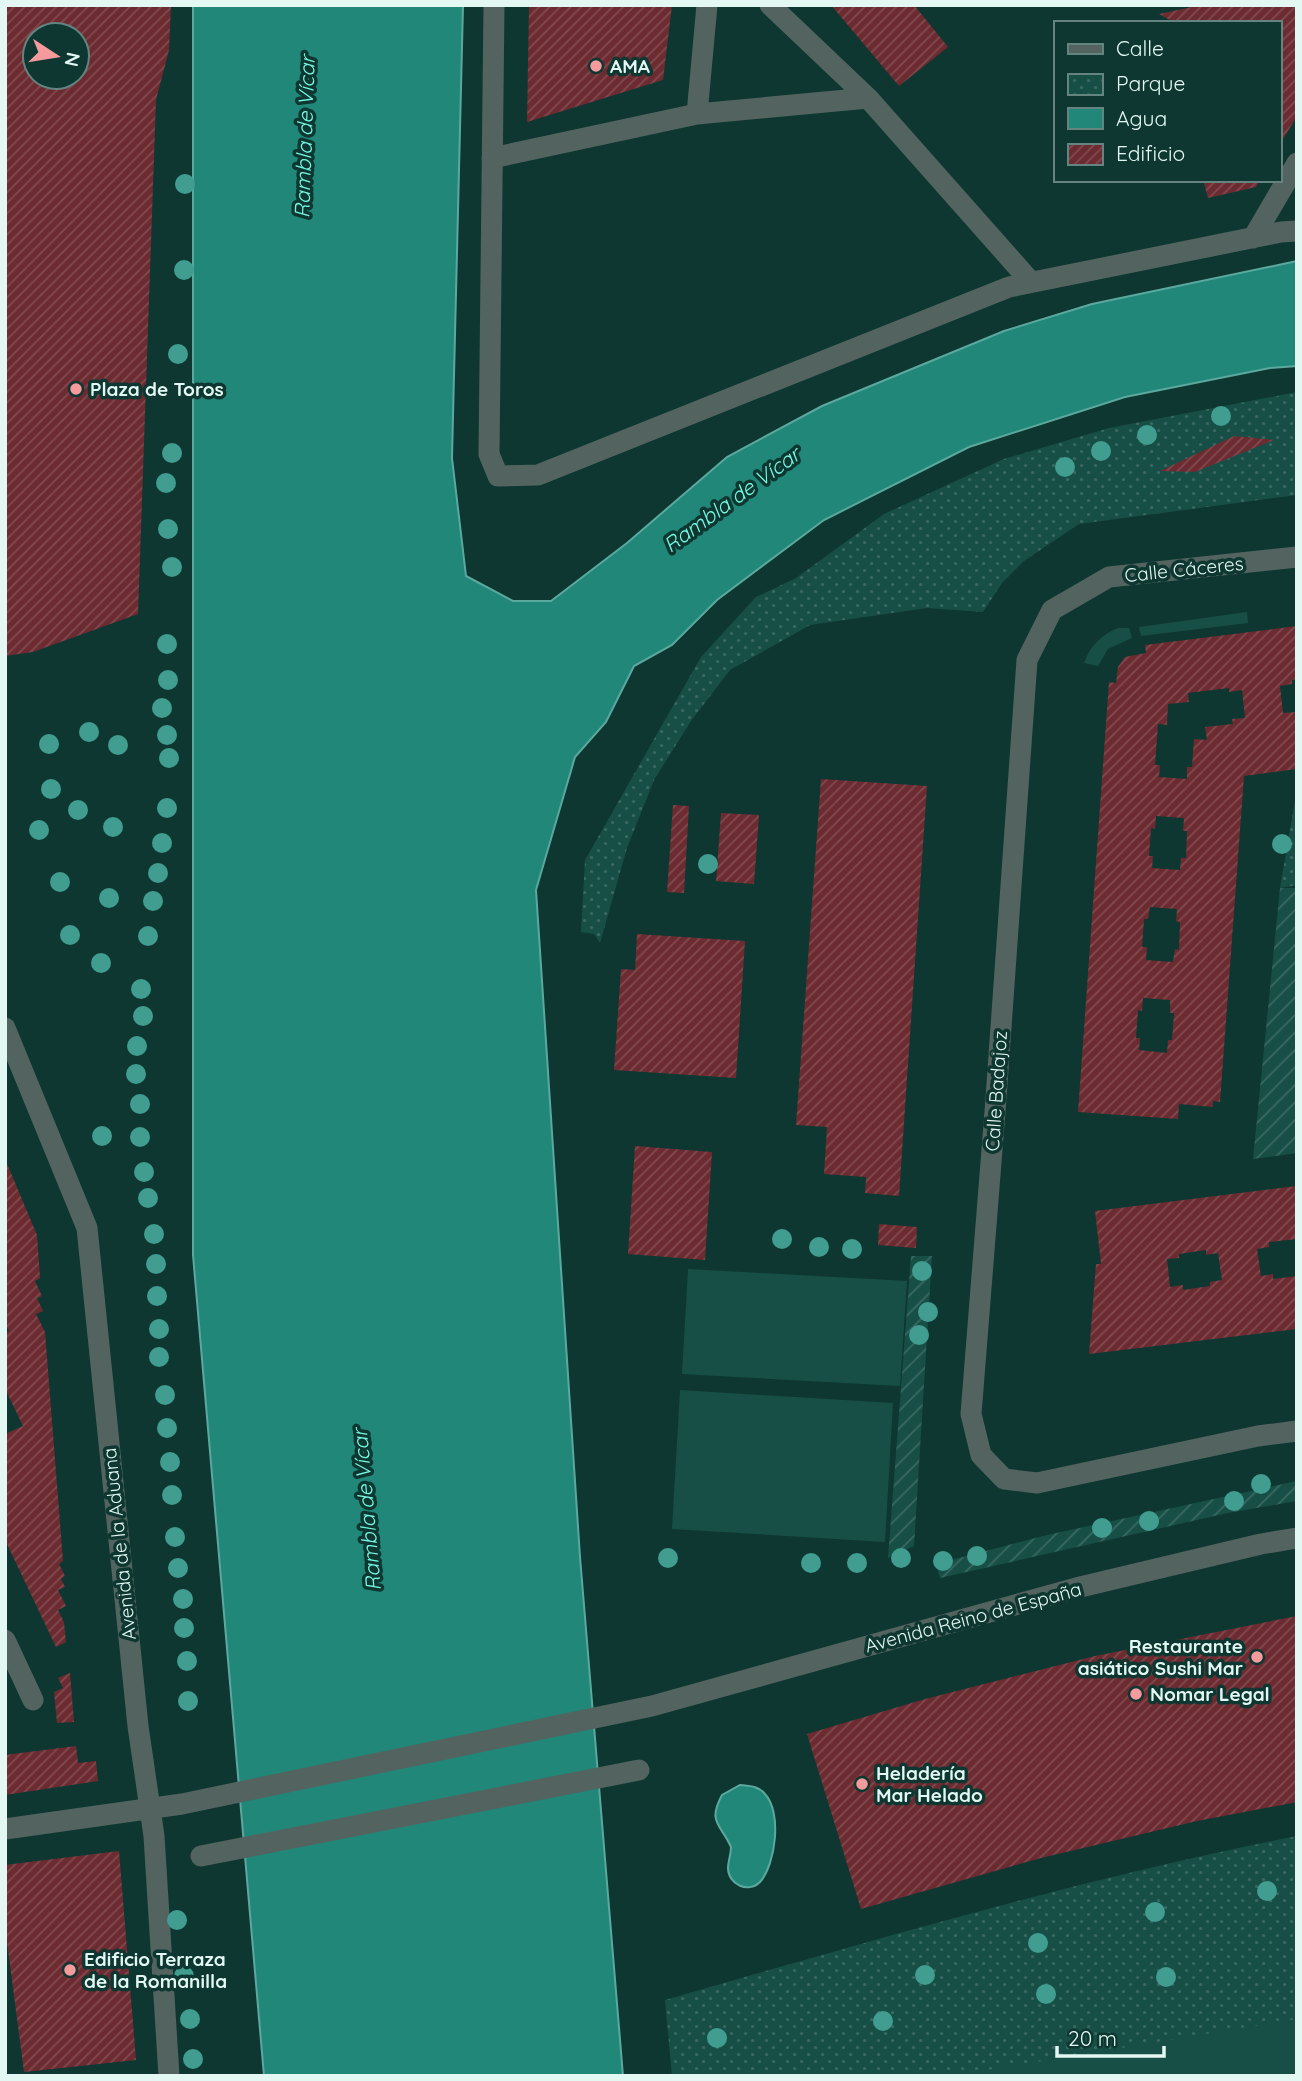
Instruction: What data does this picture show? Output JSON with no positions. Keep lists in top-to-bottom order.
{
  "streets": {
    "street": [
      "Calle Cáceres",
      "Calle Badajoz",
      "Avenida de la Aduana",
      "Avenida Reino de España"
    ]
  },
  "crossings": [
    ["Calle Cáceres", "Calle Badajoz"],
    ["Avenida de la Aduana", "Avenida Reino de España"]
  ],
  "water": ["Rambla de Vícar"],
  "places": [
    "AMA",
    "Plaza de Toros",
    "Restaurante asiático Sushi Mar",
    "Nomar Legal",
    "Heladería Mar Helado",
    "Edificio Terraza de la Romanilla"
  ],
  "legend": [
    "Calle",
    "Parque",
    "Agua",
    "Edificio"
  ],
  "scale_bar": "20 m",
  "north": "right"
}
